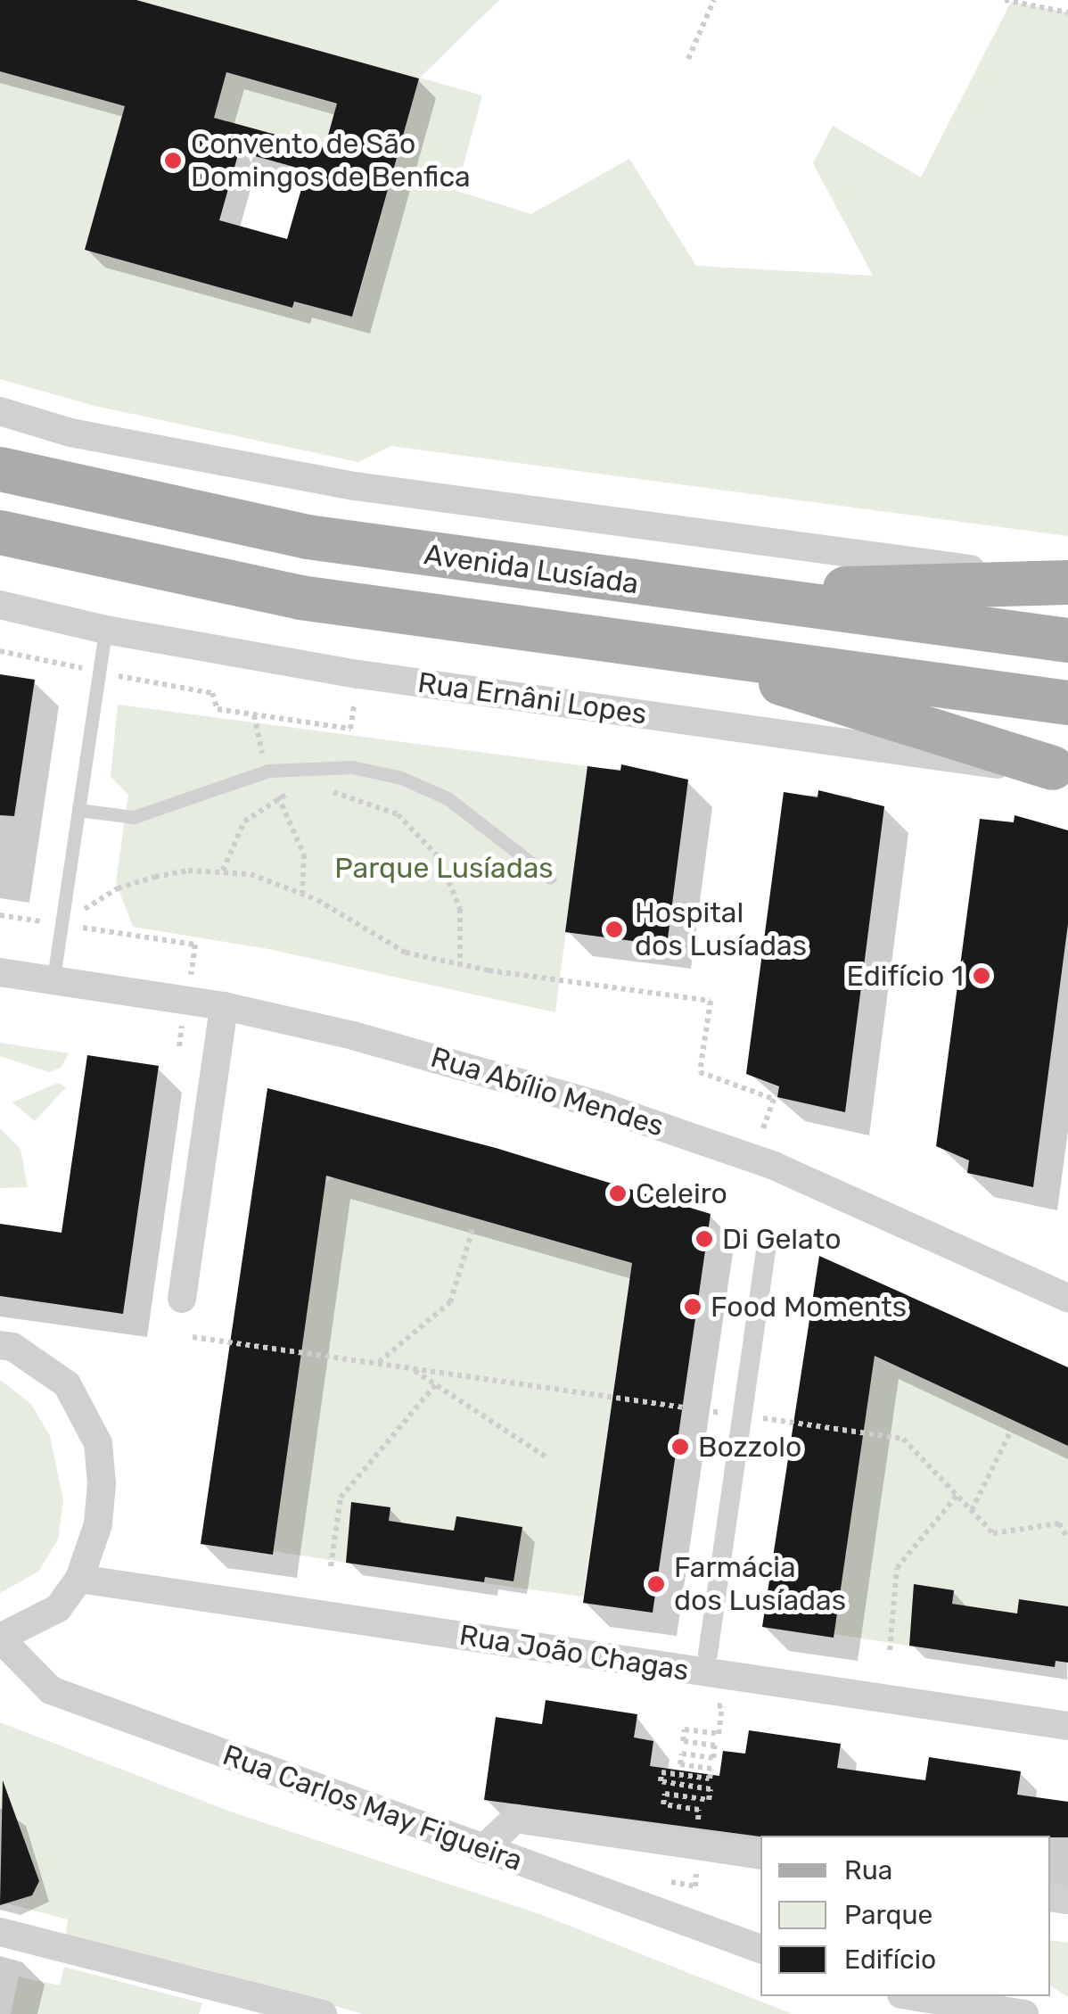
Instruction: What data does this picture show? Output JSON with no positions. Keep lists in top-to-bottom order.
{
  "streets": {
    "main road": ["Avenida Lusíada"],
    "street": [
      "Rua Ernâni Lopes",
      "Rua Abílio Mendes",
      "Rua João Chagas",
      "Rua Carlos May Figueira"
    ]
  },
  "parks": ["Parque Lusíadas"],
  "places": [
    "Convento de São Domingos de Benfica",
    "Hospital dos Lusíadas",
    "Edifício 1",
    "Celeiro",
    "Di Gelato",
    "Food Moments",
    "Bozzolo",
    "Farmácia dos Lusíadas"
  ],
  "legend": ["Rua", "Parque", "Edifício"]
}
